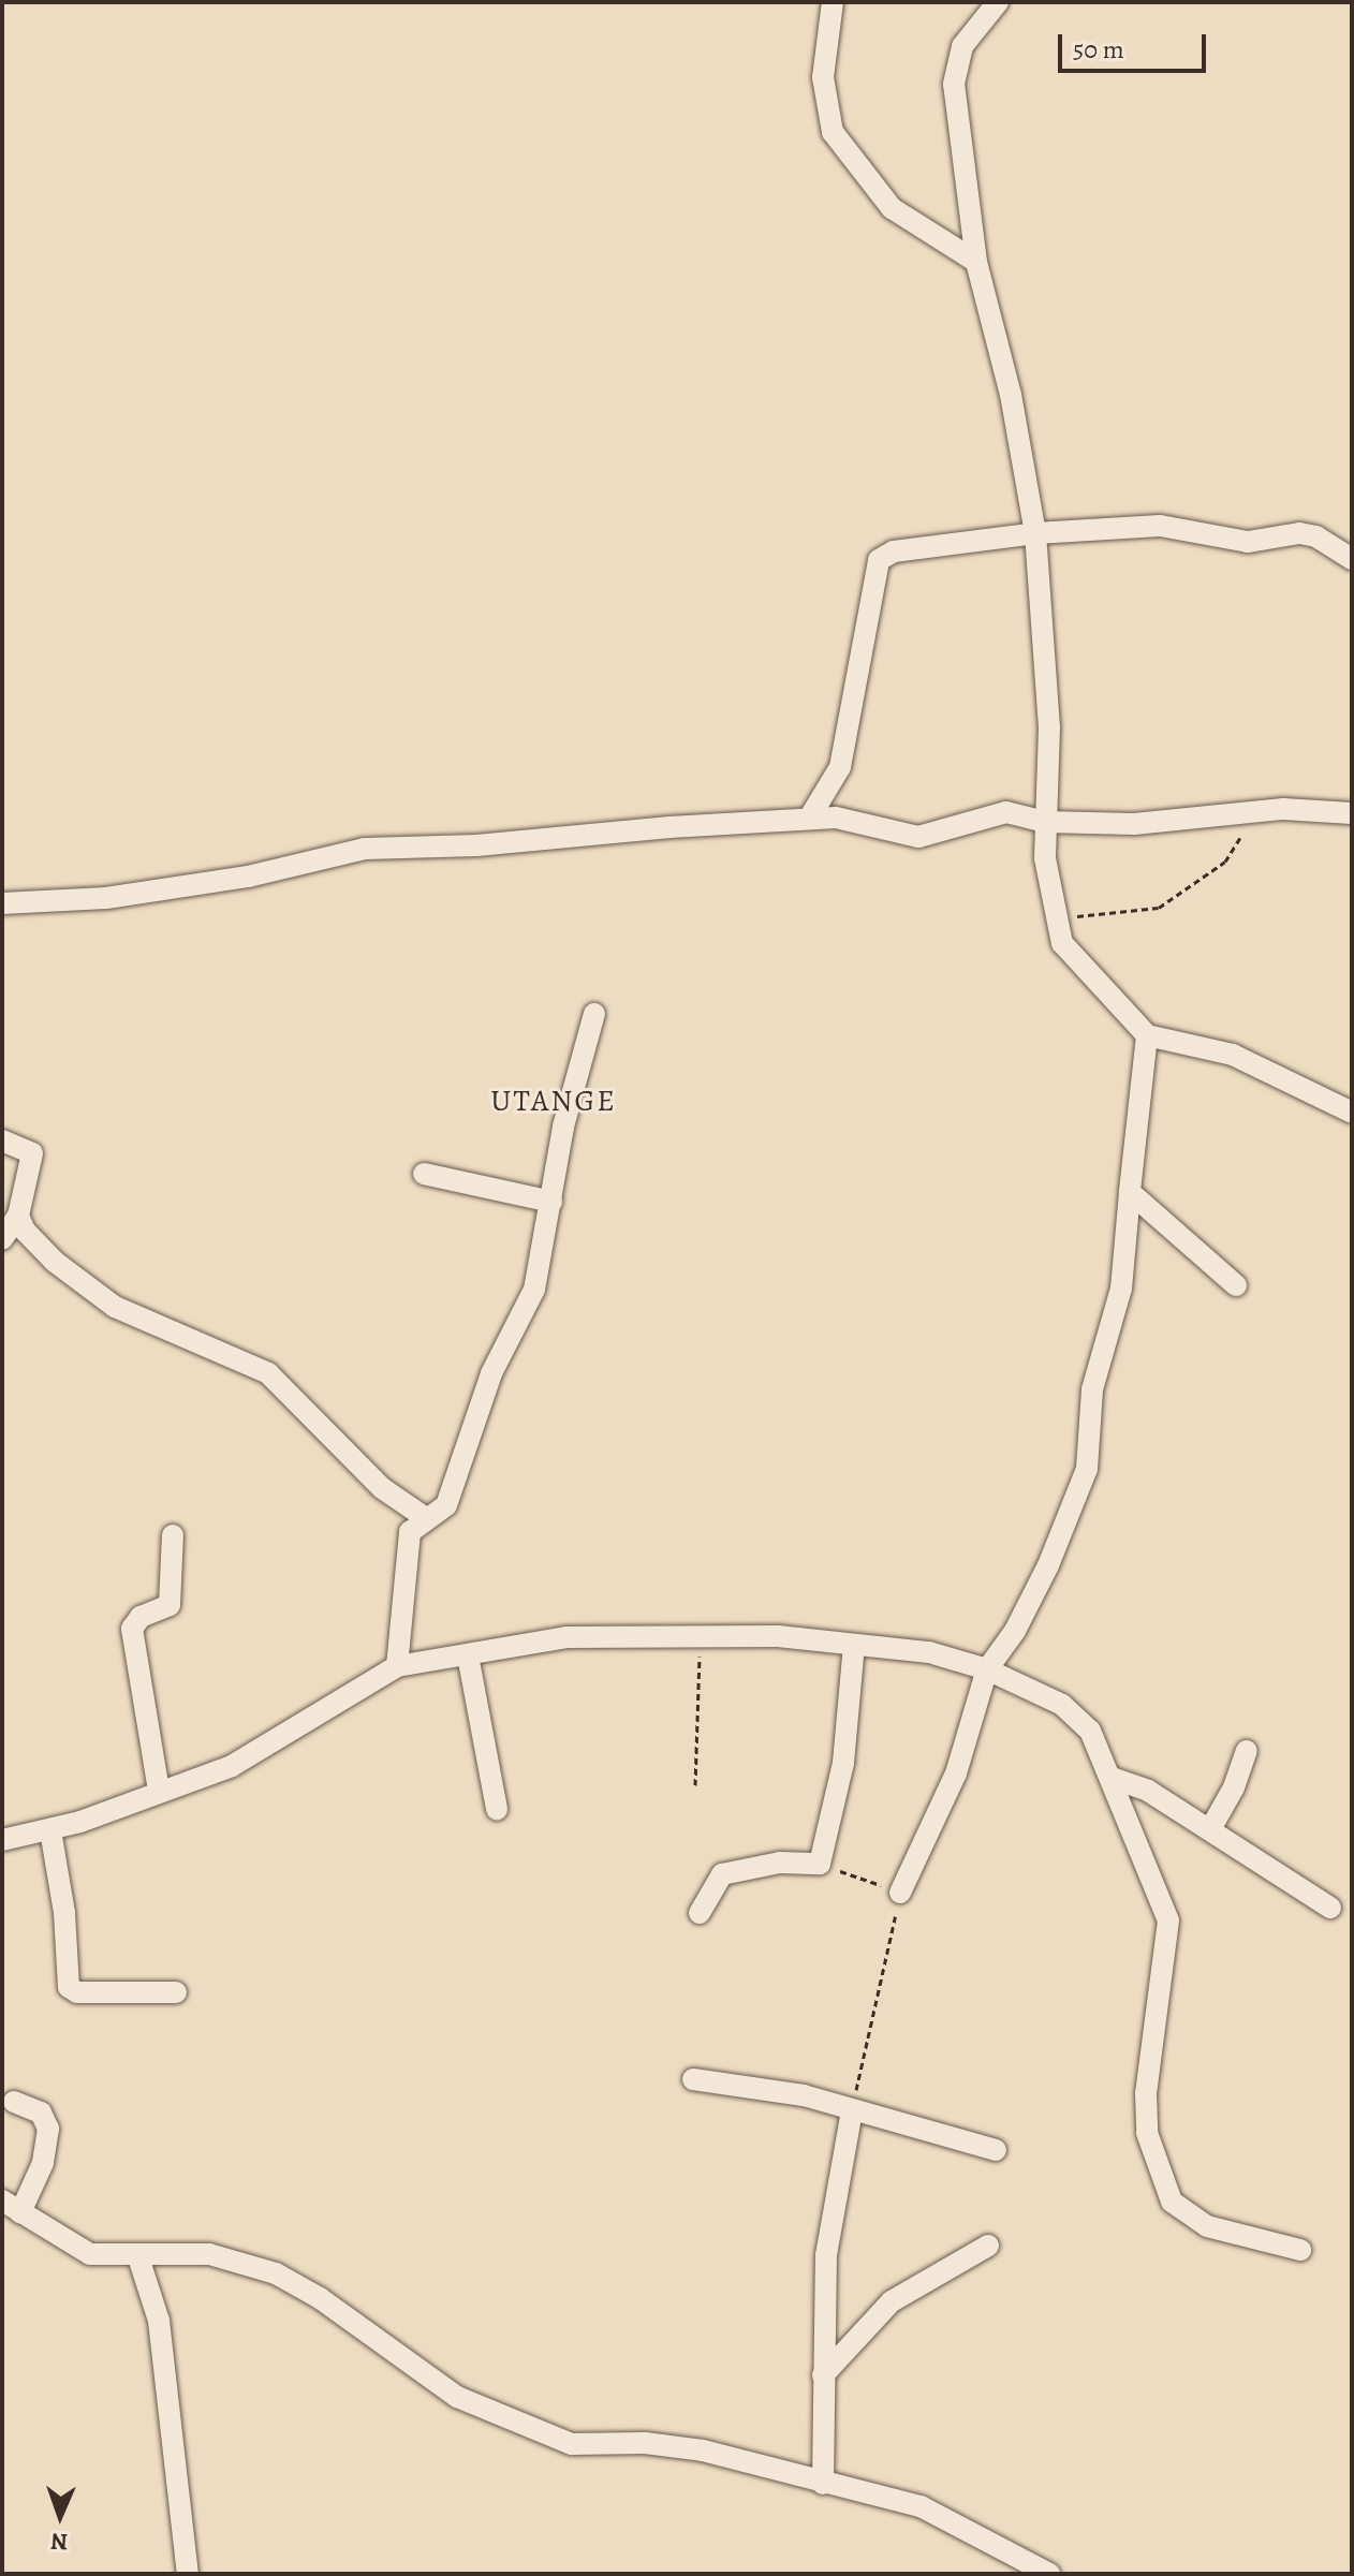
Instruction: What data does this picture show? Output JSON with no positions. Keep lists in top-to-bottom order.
{
  "districts": ["UTANGE"],
  "scale_bar": "50 m",
  "north": "bottom"
}
